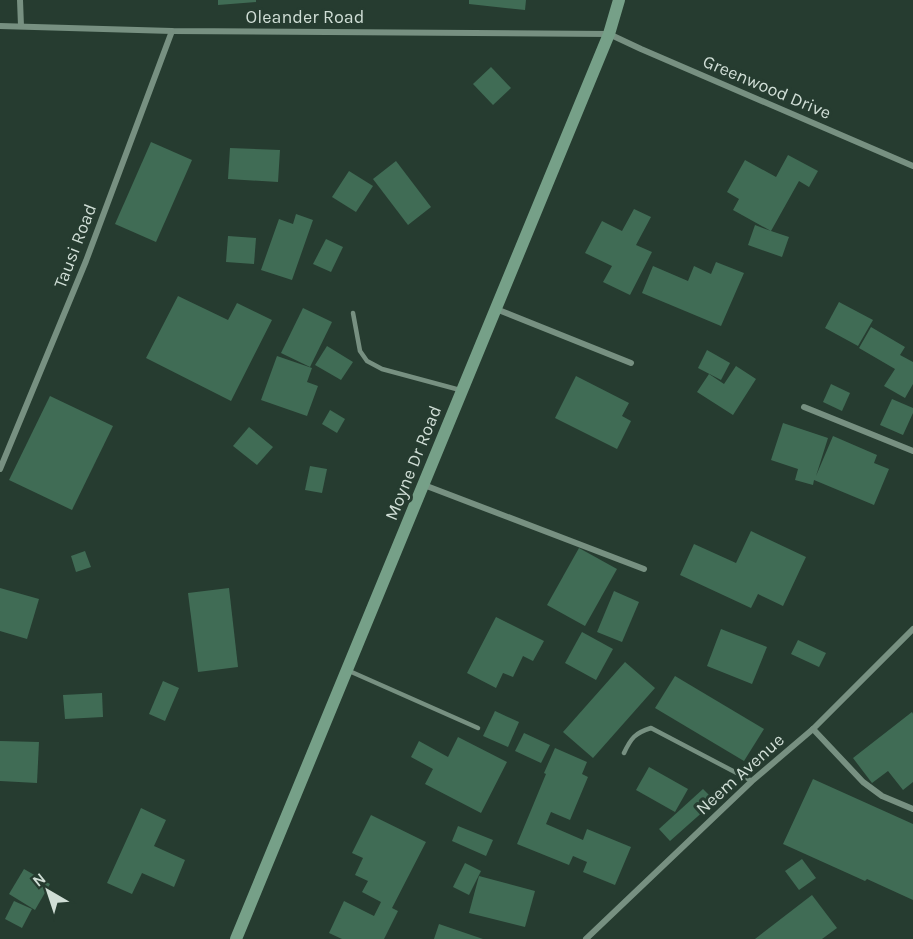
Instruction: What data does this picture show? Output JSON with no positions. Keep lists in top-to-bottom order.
{
  "streets": {
    "main road": ["Moyne Dr Road"],
    "street": [
      "Oleander Road",
      "Greenwood Drive",
      "Tausi Road",
      "Neem Avenue"
    ]
  },
  "crossings": [
    ["Oleander Road", "Greenwood Drive"],
    ["Oleander Road", "Tausi Road"],
    ["Oleander Road", "Moyne Dr Road"],
    ["Greenwood Drive", "Moyne Dr Road"]
  ],
  "north": "top left"
}
